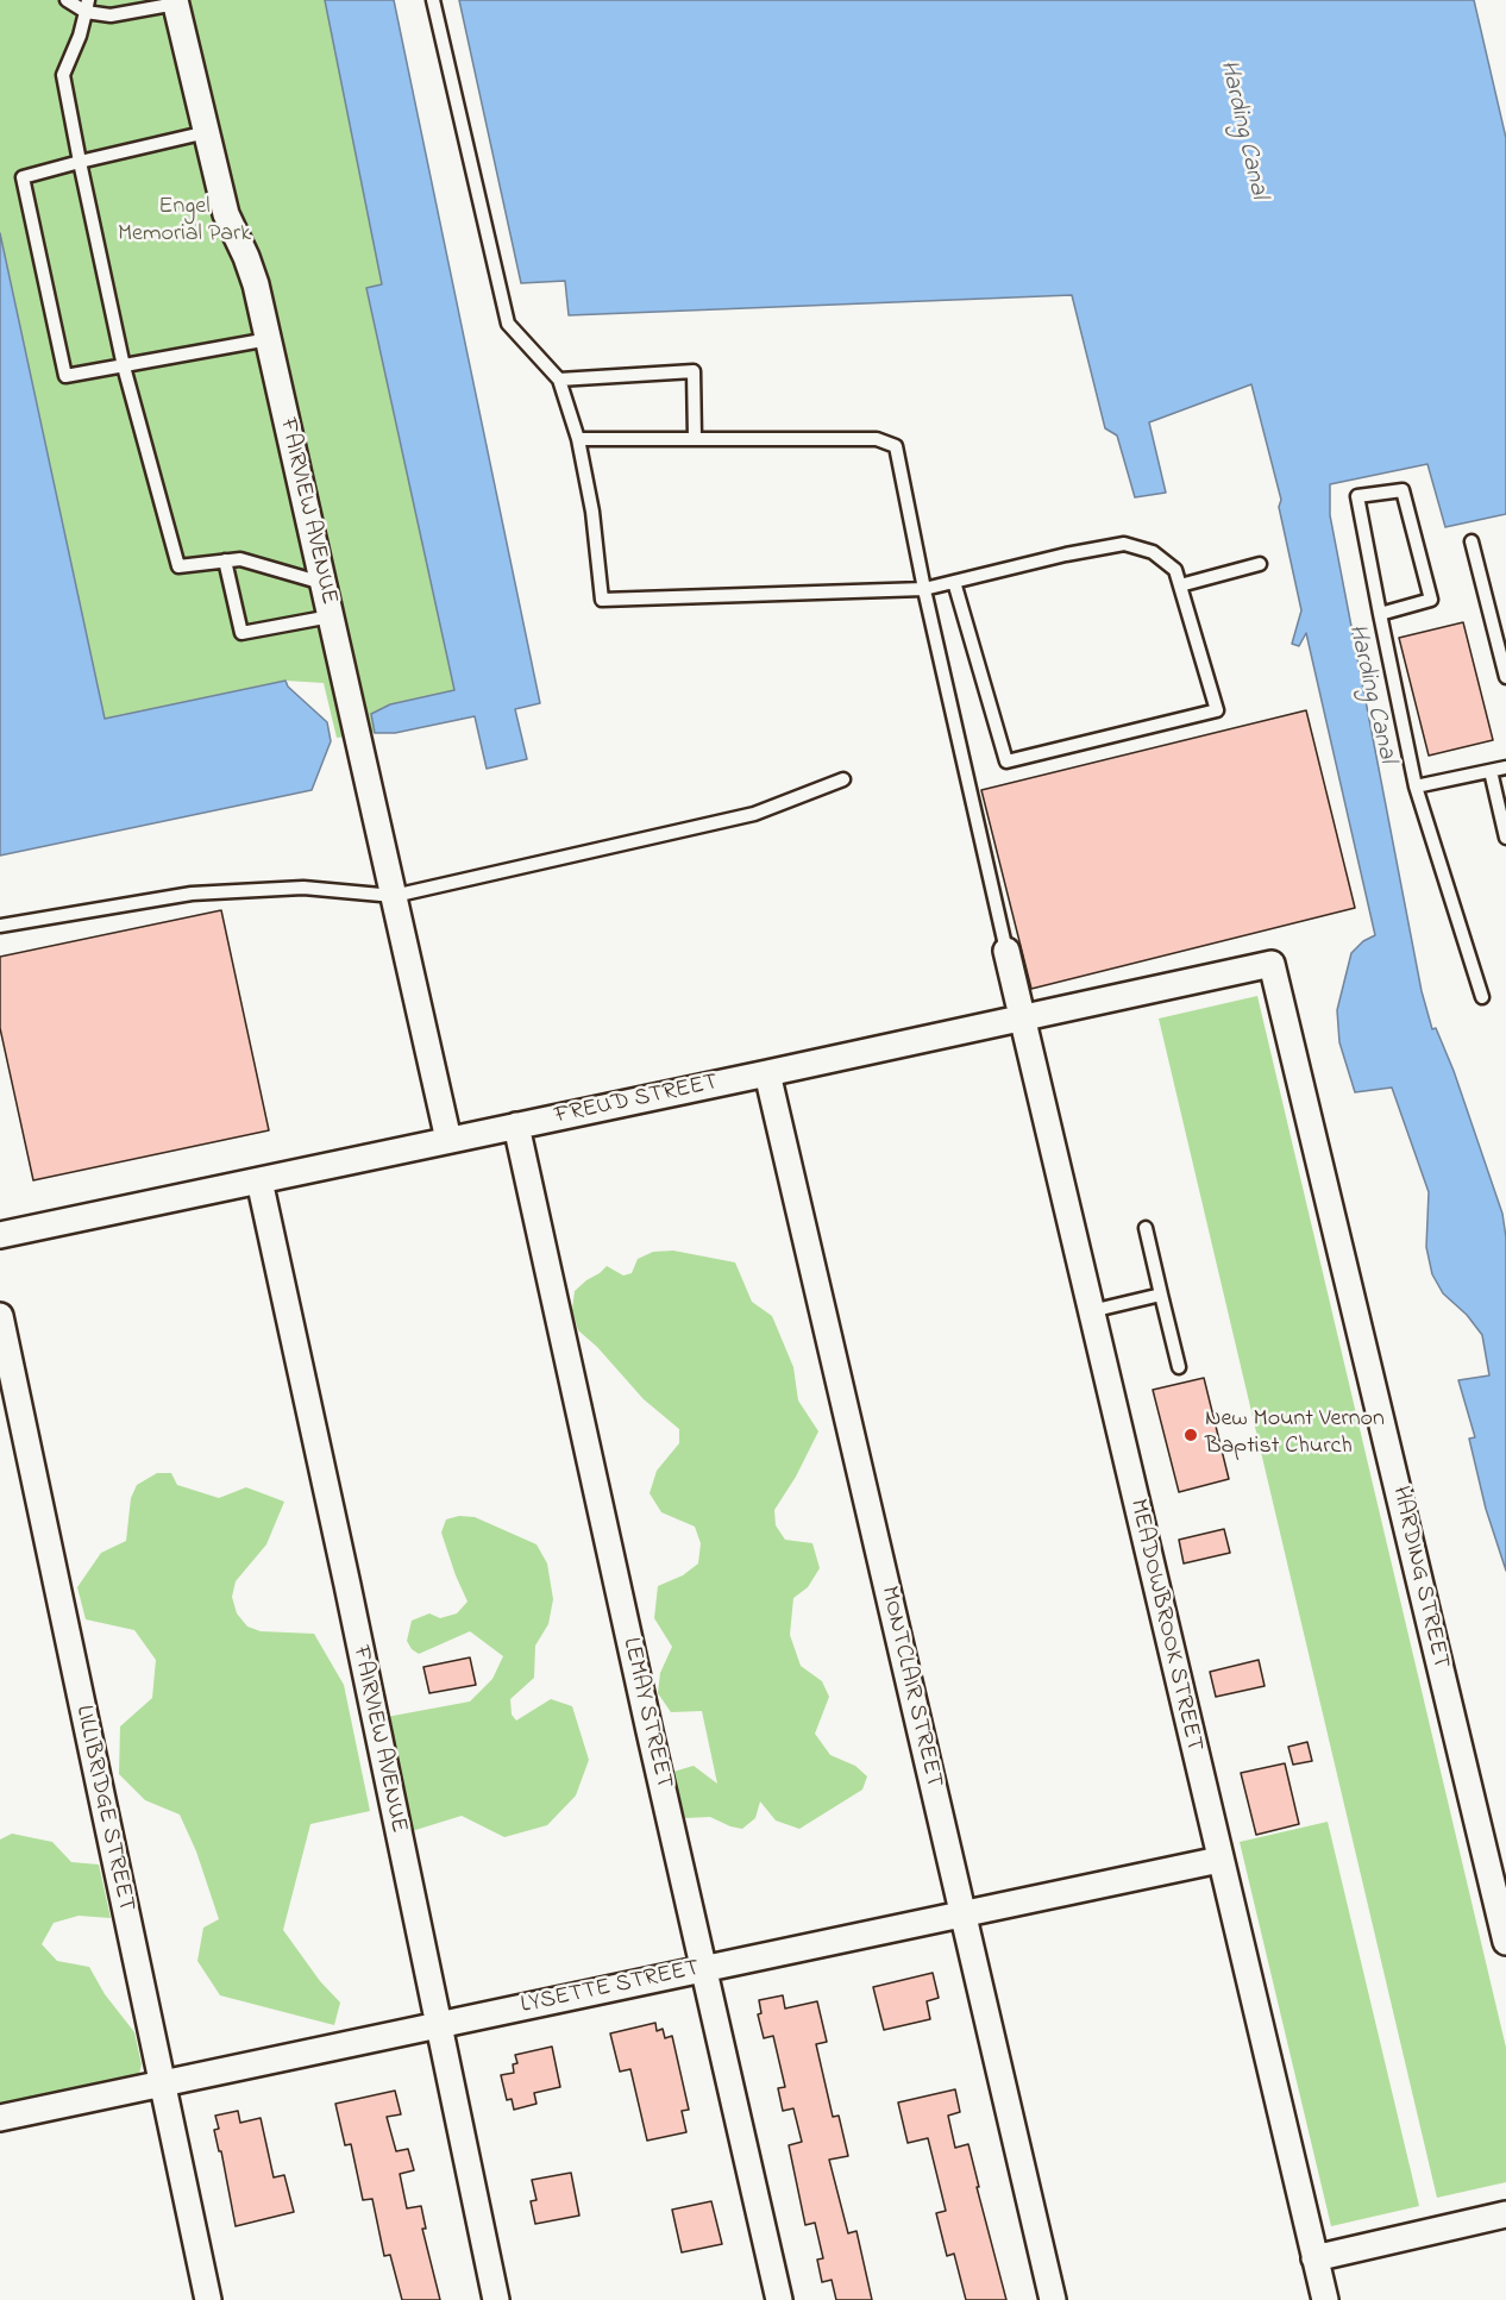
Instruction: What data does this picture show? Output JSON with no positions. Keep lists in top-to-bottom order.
{
  "streets": {
    "street": [
      "FAIRVIEW AVENUE",
      "FREUD STREET",
      "HARDING STREET",
      "MEADOWBROOK STREET",
      "MONTCLAIR STREET",
      "LEMAY STREET",
      "LILLIBRIDGE STREET",
      "LYSETTE STREET"
    ]
  },
  "crossings": [
    ["FAIRVIEW AVENUE", "FREUD STREET"],
    ["FAIRVIEW AVENUE", "LYSETTE STREET"],
    ["FREUD STREET", "HARDING STREET"],
    ["FREUD STREET", "MEADOWBROOK STREET"],
    ["FREUD STREET", "MONTCLAIR STREET"],
    ["FREUD STREET", "LEMAY STREET"],
    ["MEADOWBROOK STREET", "LYSETTE STREET"],
    ["MONTCLAIR STREET", "LYSETTE STREET"],
    ["LEMAY STREET", "LYSETTE STREET"],
    ["LILLIBRIDGE STREET", "LYSETTE STREET"]
  ],
  "water": ["Harding Canal"],
  "parks": ["Engel Memorial Park"],
  "places": ["New Mount Vernon Baptist Church"]
}
